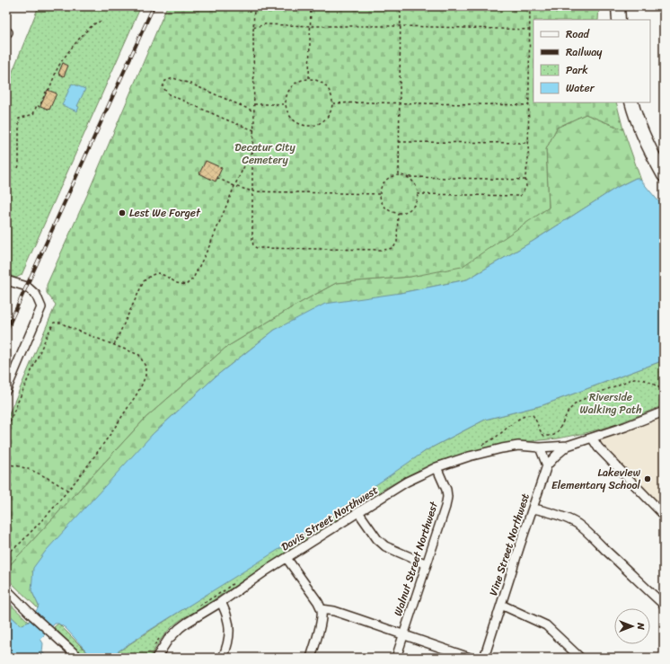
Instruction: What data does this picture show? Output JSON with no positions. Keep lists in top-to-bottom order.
{
  "streets": {
    "street": ["Davis Street Northwest", "Vine Street Northwest", "Walnut Street Northwest"]
  },
  "crossings": [
    ["Davis Street Northwest", "Vine Street Northwest"],
    ["Davis Street Northwest", "Walnut Street Northwest"]
  ],
  "parks": ["Decatur City Cemetery", "Riverside Walking Path"],
  "places": ["Lest We Forget", "Lakeview Elementary School"],
  "legend": [
    "Road",
    "Railway",
    "Park",
    "Water"
  ],
  "north": "right"
}
